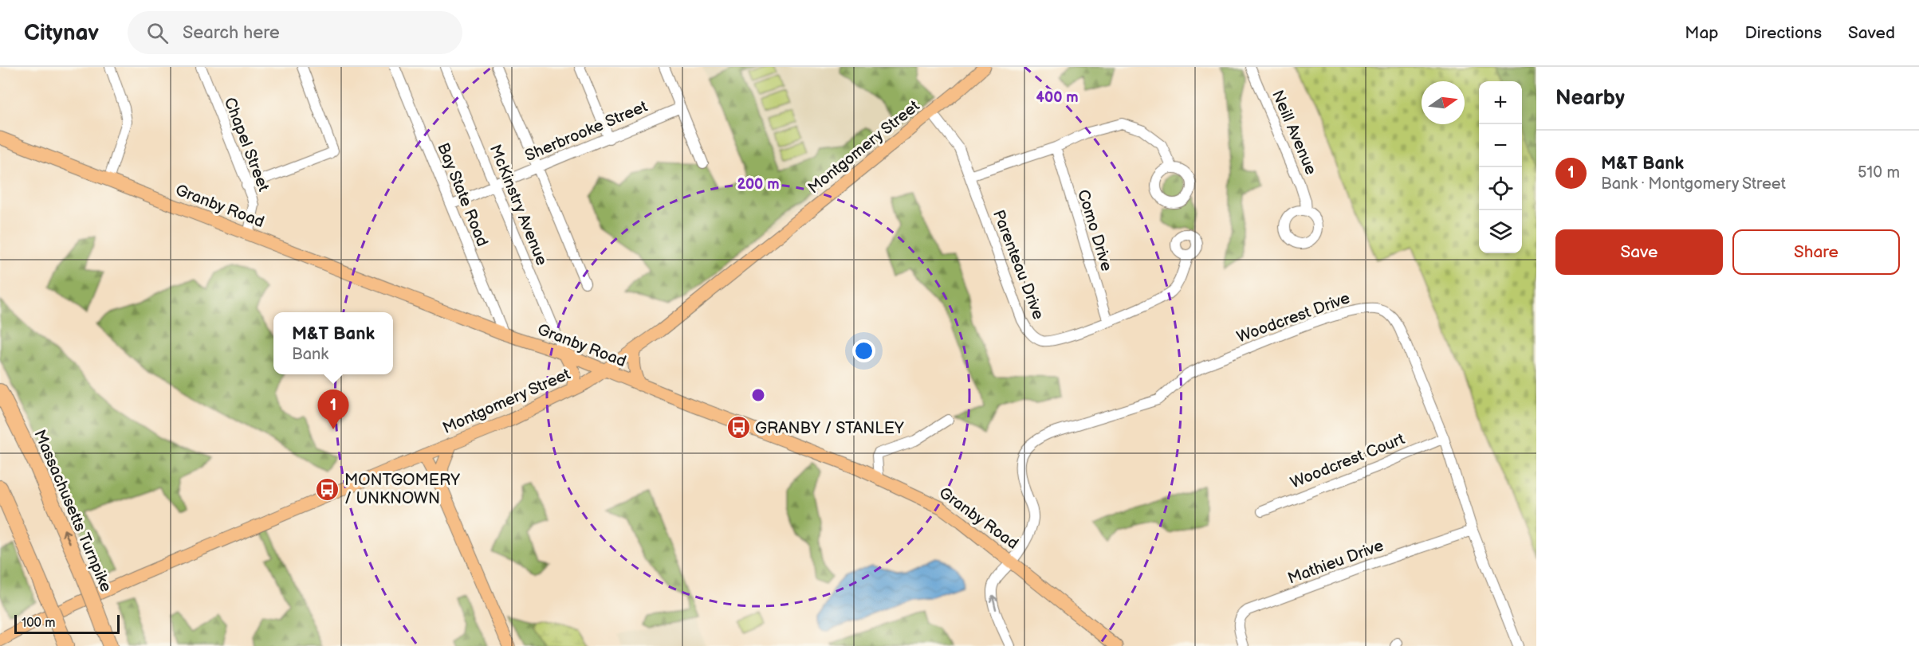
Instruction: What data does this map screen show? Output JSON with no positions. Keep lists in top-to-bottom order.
{
  "streets": {
    "highway": ["Massachusetts Turnpike"],
    "main road": ["Montgomery Street", "Granby Road"],
    "street": [
      "Sherbrooke Street",
      "Neill Avenue",
      "Chapel Street",
      "Bay State Road",
      "McKinstry Avenue",
      "Como Drive",
      "Parenteau Drive",
      "Woodcrest Drive",
      "Woodcrest Court",
      "Mathieu Drive"
    ]
  },
  "crossings": [
    ["Sherbrooke Street", "Bay State Road"],
    ["Sherbrooke Street", "McKinstry Avenue"],
    ["Chapel Street", "Granby Road"],
    ["Montgomery Street", "Granby Road"],
    ["Montgomery Street", "Parenteau Drive"],
    ["Bay State Road", "Granby Road"],
    ["McKinstry Avenue", "Granby Road"],
    ["Granby Road", "Woodcrest Drive"],
    ["Como Drive", "Parenteau Drive"],
    ["Woodcrest Drive", "Woodcrest Court"],
    ["Woodcrest Drive", "Mathieu Drive"]
  ],
  "places": {
    "bus stop": ["GRANBY / STANLEY", "MONTGOMERY / UNKNOWN"]
  },
  "scale_bar": "100 m",
  "north": "right",
  "page": {
    "header": "Citynav",
    "search": "Search here",
    "nav": ["Map", "Directions", "Saved"],
    "heading": "Nearby",
    "map_buttons": ["+", "−"],
    "list": [
      {
        "mark": "1",
        "name": "M&T Bank",
        "note": "Bank · Montgomery Street",
        "value": "510 m"
      }
    ],
    "buttons": ["Save", "Share"],
    "popup": ["M&T Bank", "Bank"],
    "pins": "1",
    "scale": "100 m"
  },
  "rings": ["400 m", "200 m"]
}
